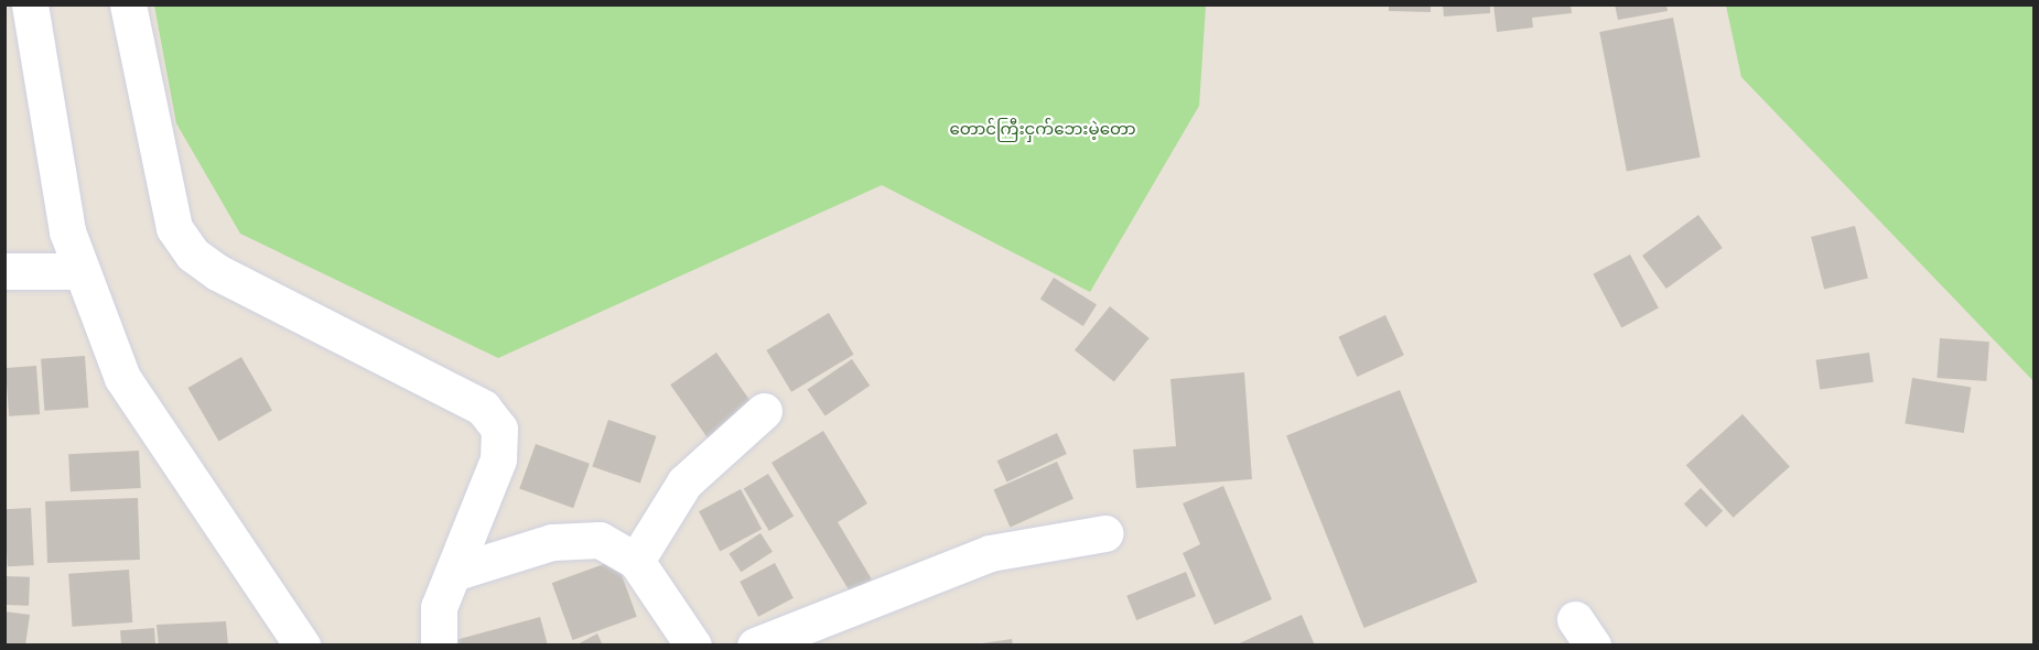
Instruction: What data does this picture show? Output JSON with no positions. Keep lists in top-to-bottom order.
{
  "parks": ["တောင်ကြီးငှက်ဘေးမဲ့တော"]
}
